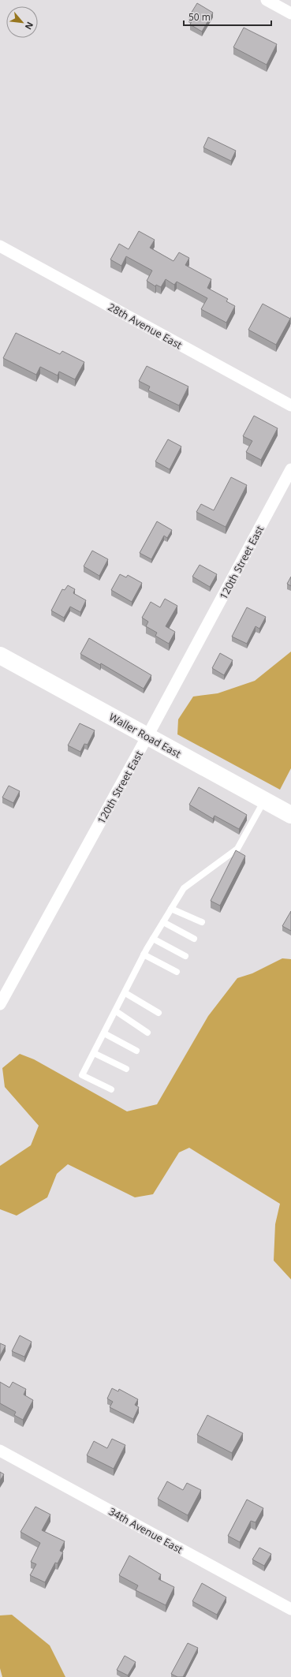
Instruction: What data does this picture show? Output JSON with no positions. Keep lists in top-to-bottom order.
{
  "streets": {
    "street": [
      "28th Avenue East",
      "120th Street East",
      "Waller Road East",
      "34th Avenue East"
    ]
  },
  "crossings": [
    ["120th Street East", "Waller Road East"]
  ],
  "scale_bar": "50 m",
  "north": "bottom right"
}
